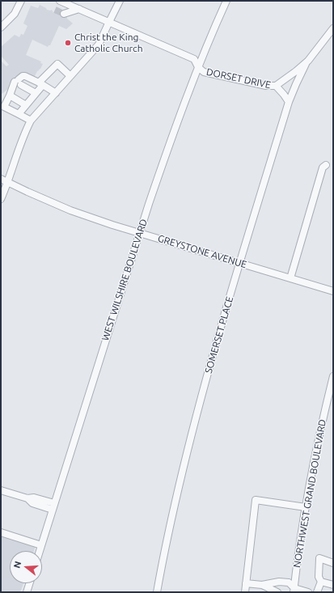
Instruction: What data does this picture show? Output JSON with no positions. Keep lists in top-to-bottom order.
{
  "streets": {
    "street": [
      "DORSET DRIVE",
      "GREYSTONE AVENUE",
      "WEST WILSHIRE BOULEVARD",
      "SOMERSET PLACE",
      "NORTHWEST GRAND BOULEVARD"
    ]
  },
  "crossings": [
    ["DORSET DRIVE", "WEST WILSHIRE BOULEVARD"],
    ["DORSET DRIVE", "SOMERSET PLACE"],
    ["GREYSTONE AVENUE", "WEST WILSHIRE BOULEVARD"],
    ["GREYSTONE AVENUE", "SOMERSET PLACE"]
  ],
  "places": ["Christ the King Catholic Church"],
  "north": "left"
}
